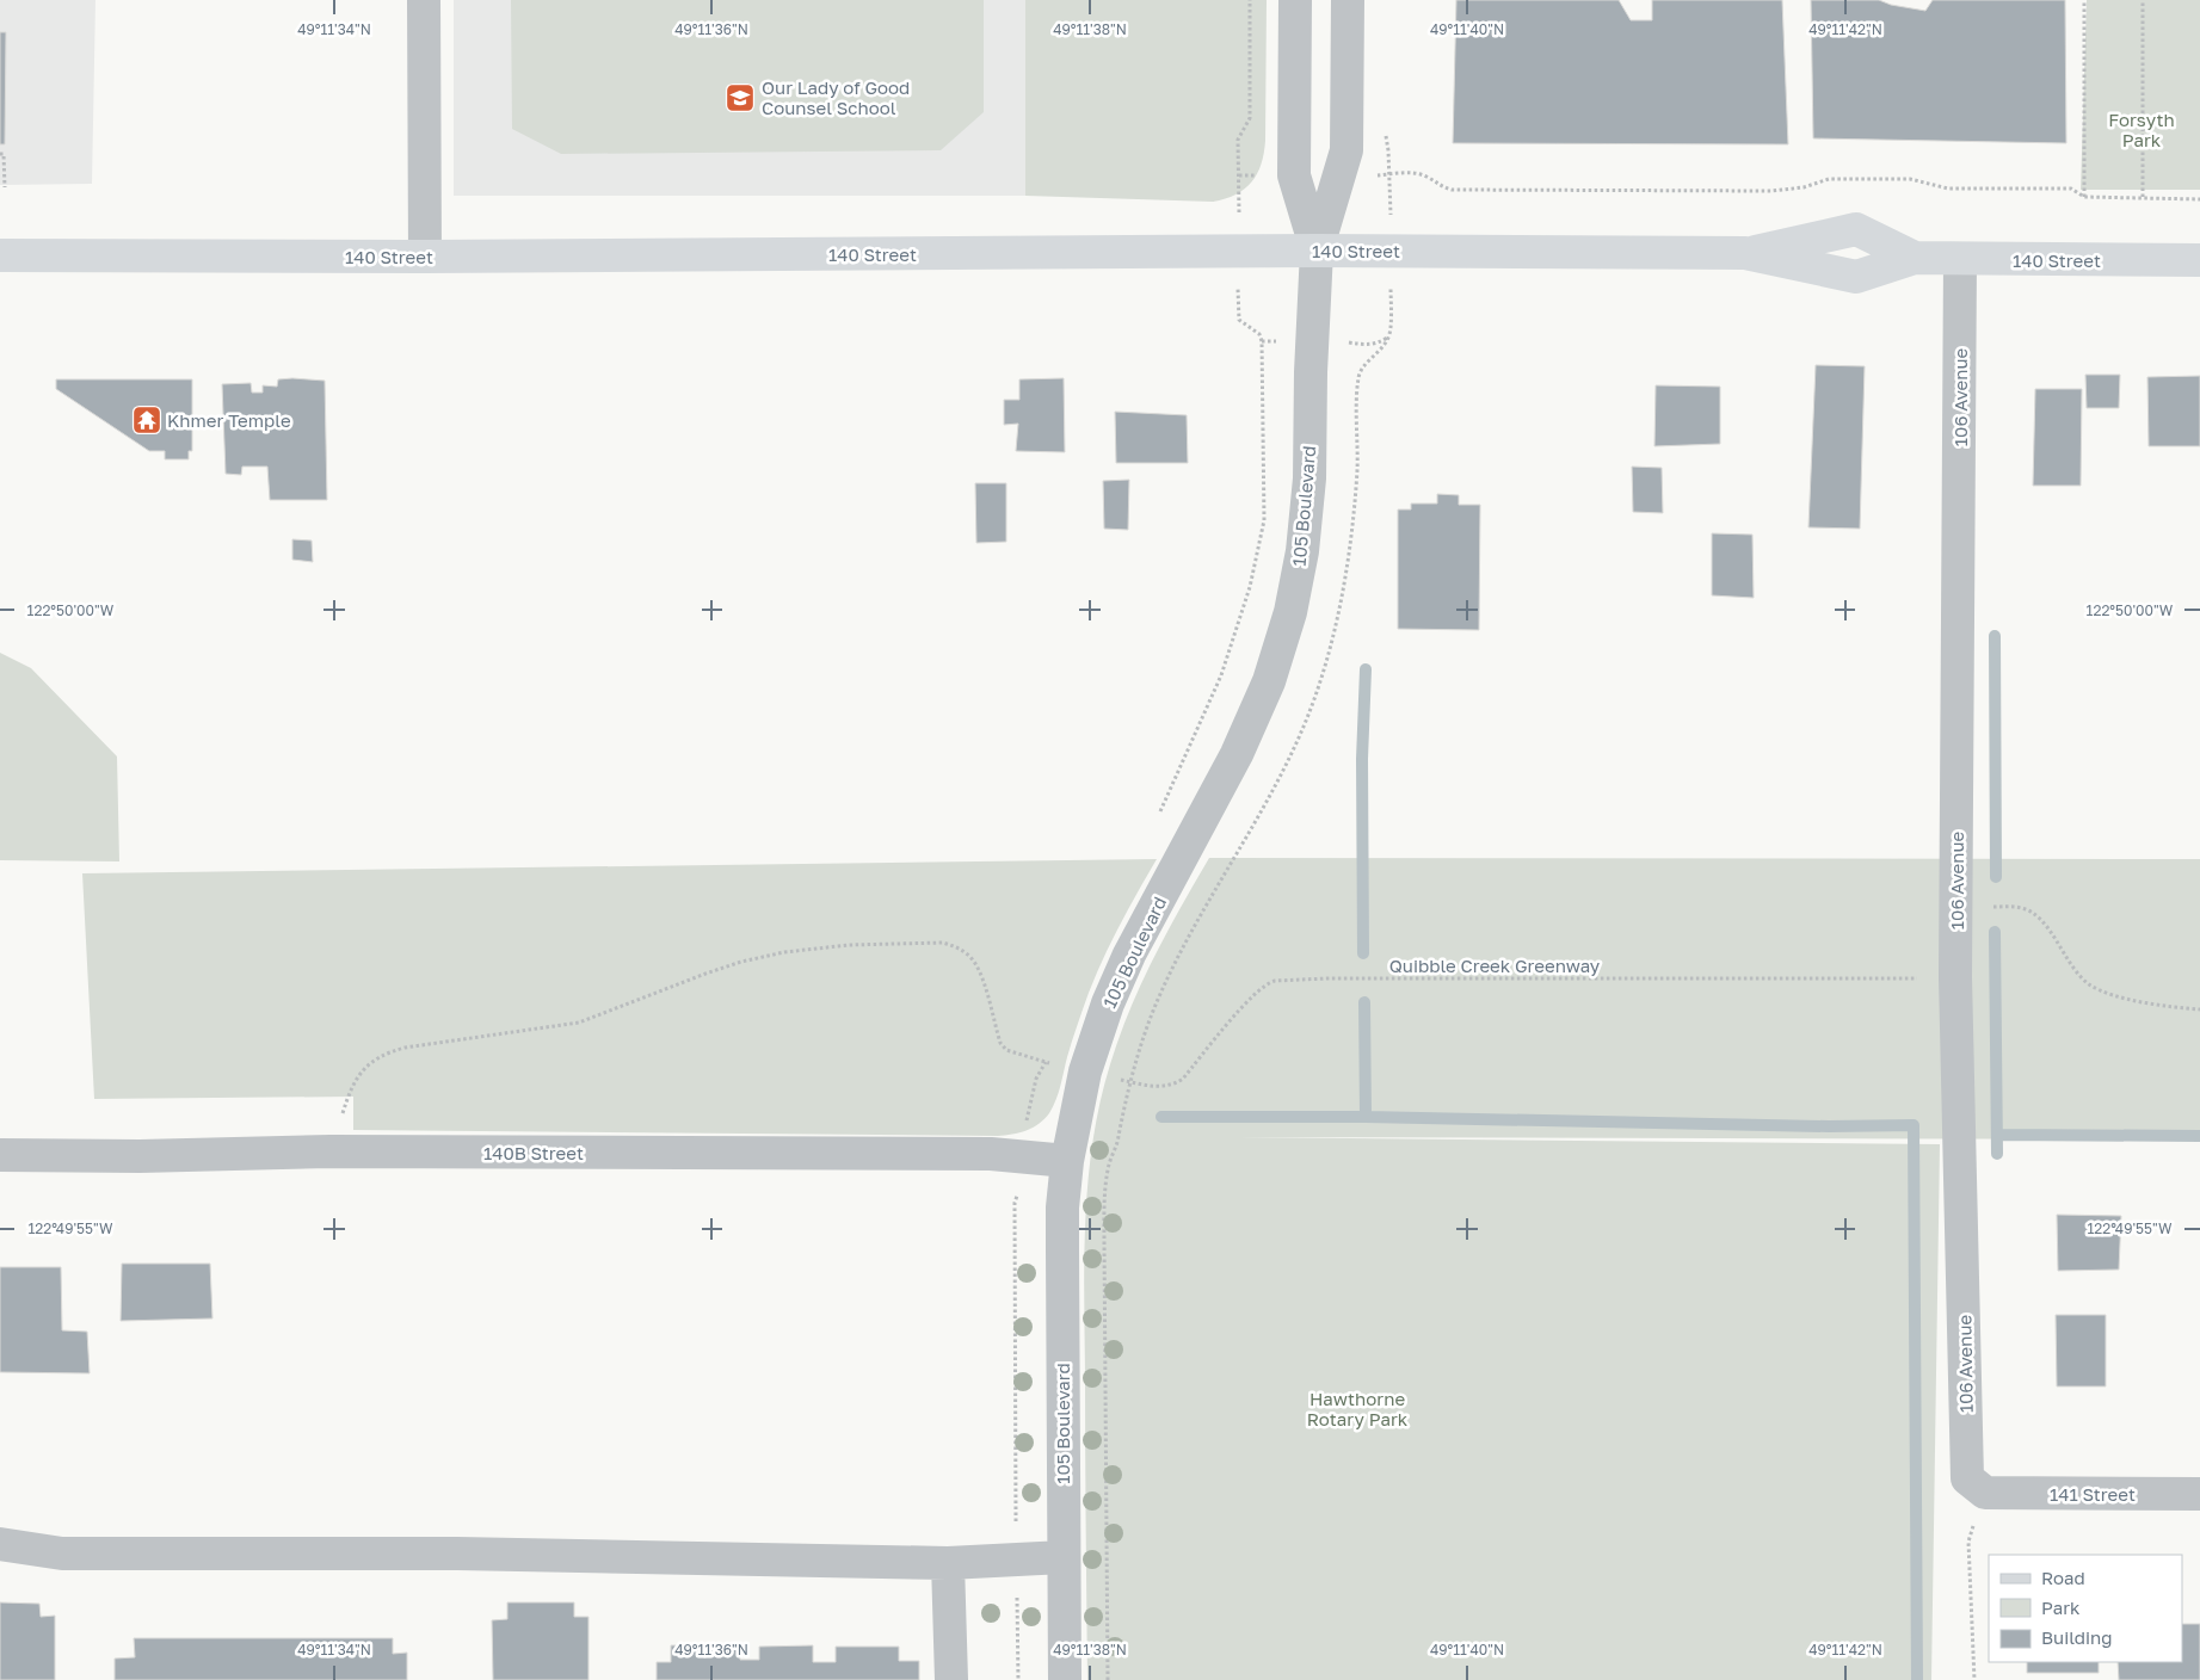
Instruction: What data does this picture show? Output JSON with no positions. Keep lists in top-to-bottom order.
{
  "streets": {
    "main road": ["140 Street"],
    "street": [
      "106 Avenue",
      "105 Boulevard",
      "140B Street",
      "141 Street"
    ],
    "path": ["Quibble Creek Greenway"]
  },
  "crossings": [
    ["140 Street", "106 Avenue"],
    ["140 Street", "105 Boulevard"],
    ["106 Avenue", "141 Street"],
    ["105 Boulevard", "140B Street"]
  ],
  "parks": ["Forsyth Park", "Hawthorne Rotary Park"],
  "places": {
    "school or university": ["Our Lady of Good Counsel School"],
    "temple": ["Khmer Temple"]
  },
  "legend": ["Road", "Park", "Building"],
  "coordinates": [
    "49°11'34\"N",
    "49°11'36\"N",
    "49°11'38\"N",
    "49°11'40\"N",
    "49°11'42\"N",
    "122°50'00\"W",
    "122°49'55\"W"
  ]
}
